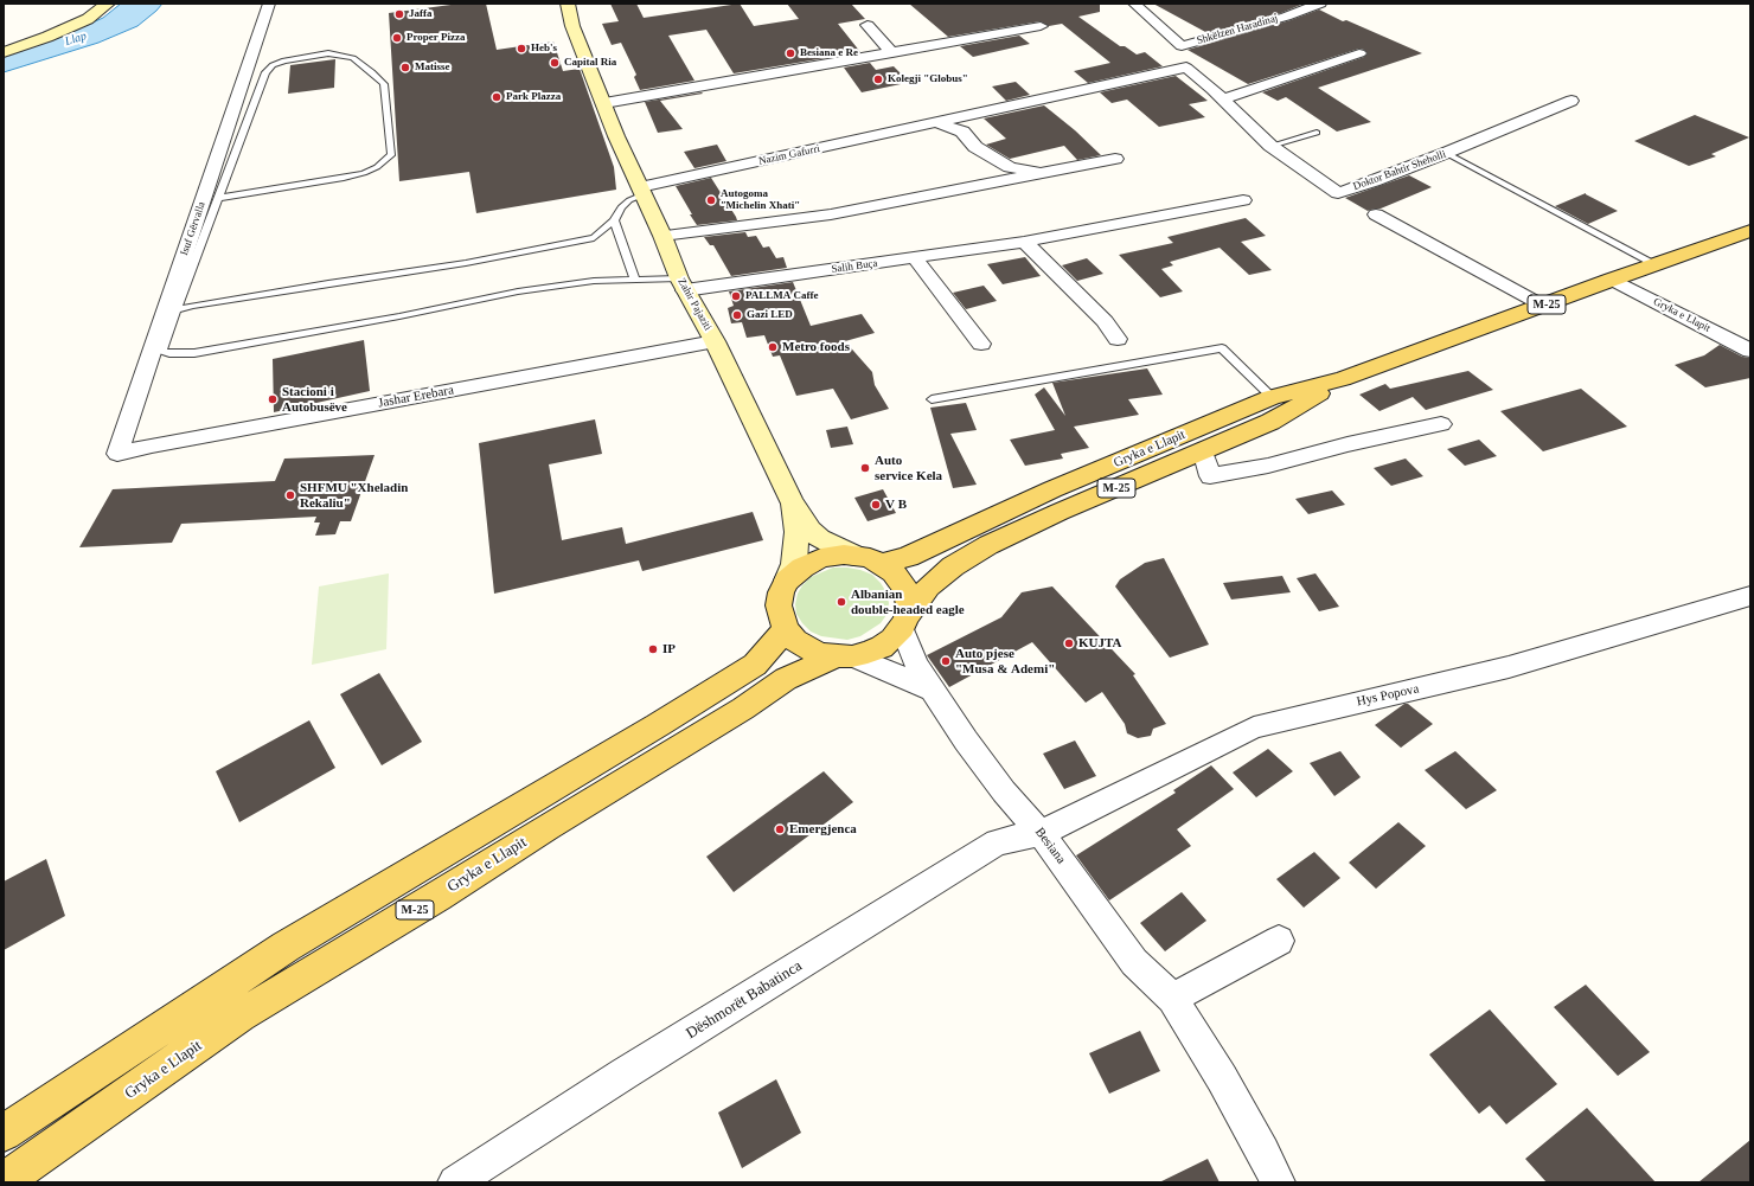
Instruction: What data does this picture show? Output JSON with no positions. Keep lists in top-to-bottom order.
{
  "streets": {
    "main road": ["Zahir Pajaziti", "M-25", "Gryka e Llapit"],
    "street": [
      "Shkëlzen Haradinaj",
      "Nazim Gafurri",
      "Doktor Bahtir Sheholli",
      "Isuf Gërvalla",
      "Salih Buça",
      "Jashar Erebara",
      "Hys Popova",
      "Besiana",
      "Dëshmorët Babatinca"
    ]
  },
  "crossings": [
    ["Nazim Gafurri", "Doktor Bahtir Sheholli"],
    ["Nazim Gafurri", "Zahir Pajaziti"],
    ["Isuf Gërvalla", "Jashar Erebara"],
    ["Salih Buça", "Zahir Pajaziti"],
    ["Zahir Pajaziti", "M-25"],
    ["Zahir Pajaziti", "Gryka e Llapit"],
    ["Zahir Pajaziti", "Jashar Erebara"],
    ["Zahir Pajaziti", "Besiana"],
    ["M-25", "Gryka e Llapit"],
    ["M-25", "Besiana"],
    ["Gryka e Llapit", "Besiana"],
    ["Hys Popova", "Besiana"],
    ["Hys Popova", "Dëshmorët Babatinca"],
    ["Besiana", "Dëshmorët Babatinca"]
  ],
  "water": ["Llap"],
  "places": [
    "Jaffa",
    "Proper Pizza",
    "Heb's",
    "Besiana e Re",
    "Capital Ria",
    "Matisse",
    "Kolegji \"Globus\"",
    "Park Plazza",
    "Autogoma ʺMichelin Xhatiʺ",
    "PALLMA Caffe",
    "Gazi LED",
    "Metro foods",
    "Stacioni i Autobusëve",
    "Auto service Kela",
    "SHFMU \"Xheladin Rekaliu\"",
    "V B",
    "Albanian double-headed eagle",
    "KUJTA",
    "IP",
    "Auto pjese \"Musa & Ademi\"",
    "Emergjenca"
  ]
}
